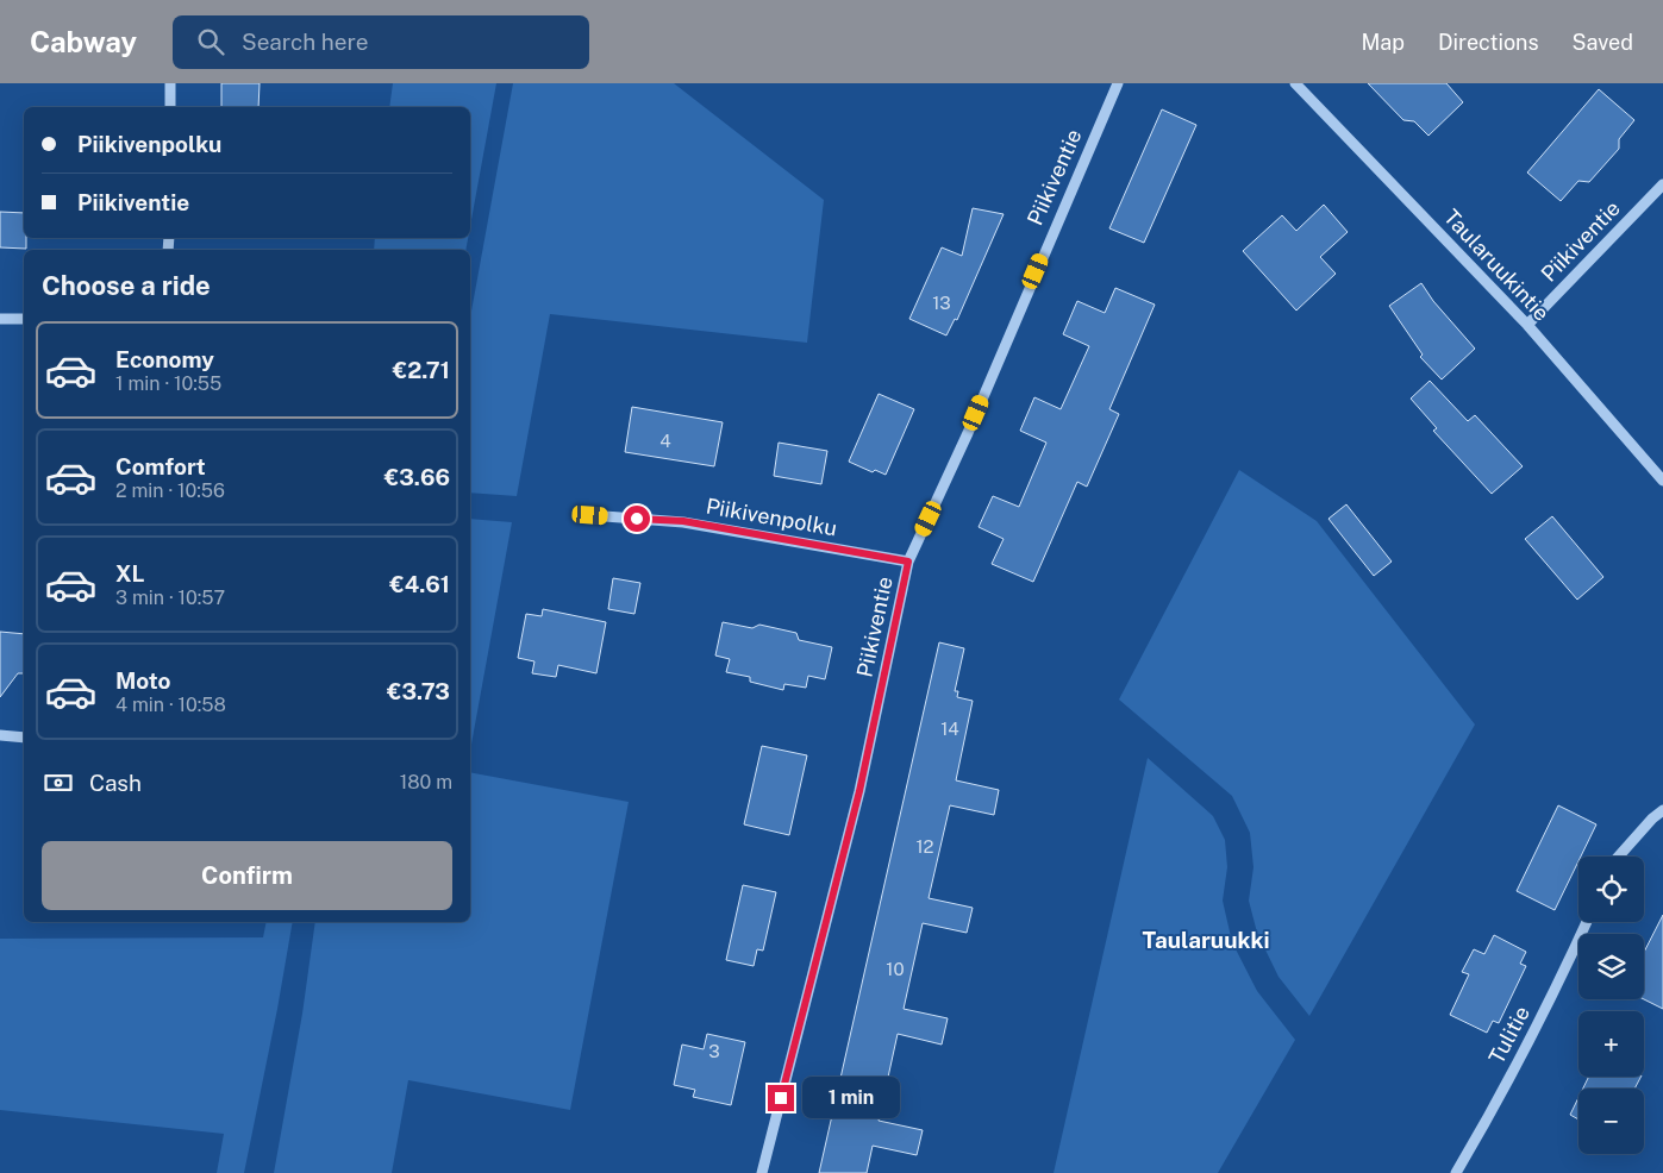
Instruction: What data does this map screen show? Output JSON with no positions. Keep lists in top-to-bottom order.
{
  "streets": {
    "street": [
      "Piikiventie",
      "Taularuukintie",
      "Piikivenpolku",
      "Tulitie"
    ]
  },
  "crossings": [
    ["Piikiventie", "Taularuukintie"],
    ["Piikiventie", "Piikivenpolku"]
  ],
  "districts": ["Taularuukki"],
  "house_numbers": [
    "13",
    "4",
    "14",
    "12",
    "10",
    "3"
  ],
  "page": {
    "header": "Cabway",
    "search": "Search here",
    "nav": ["Map", "Directions", "Saved"],
    "banner": ["Piikivenpolku", "Piikiventie"],
    "heading": "Choose a ride",
    "list": [
      {
        "name": "Economy",
        "note": "1 min · 10:55",
        "value": "€2.71"
      },
      {
        "name": "Comfort",
        "note": "2 min · 10:56",
        "value": "€3.66"
      },
      {
        "name": "XL",
        "note": "3 min · 10:57",
        "value": "€4.61"
      },
      {
        "name": "Moto",
        "note": "4 min · 10:58",
        "value": "€3.73"
      }
    ],
    "pay": ["Cash", "180 m"],
    "buttons": "Confirm",
    "map_buttons": ["+", "−"],
    "bubble": "1 min"
  }
}
